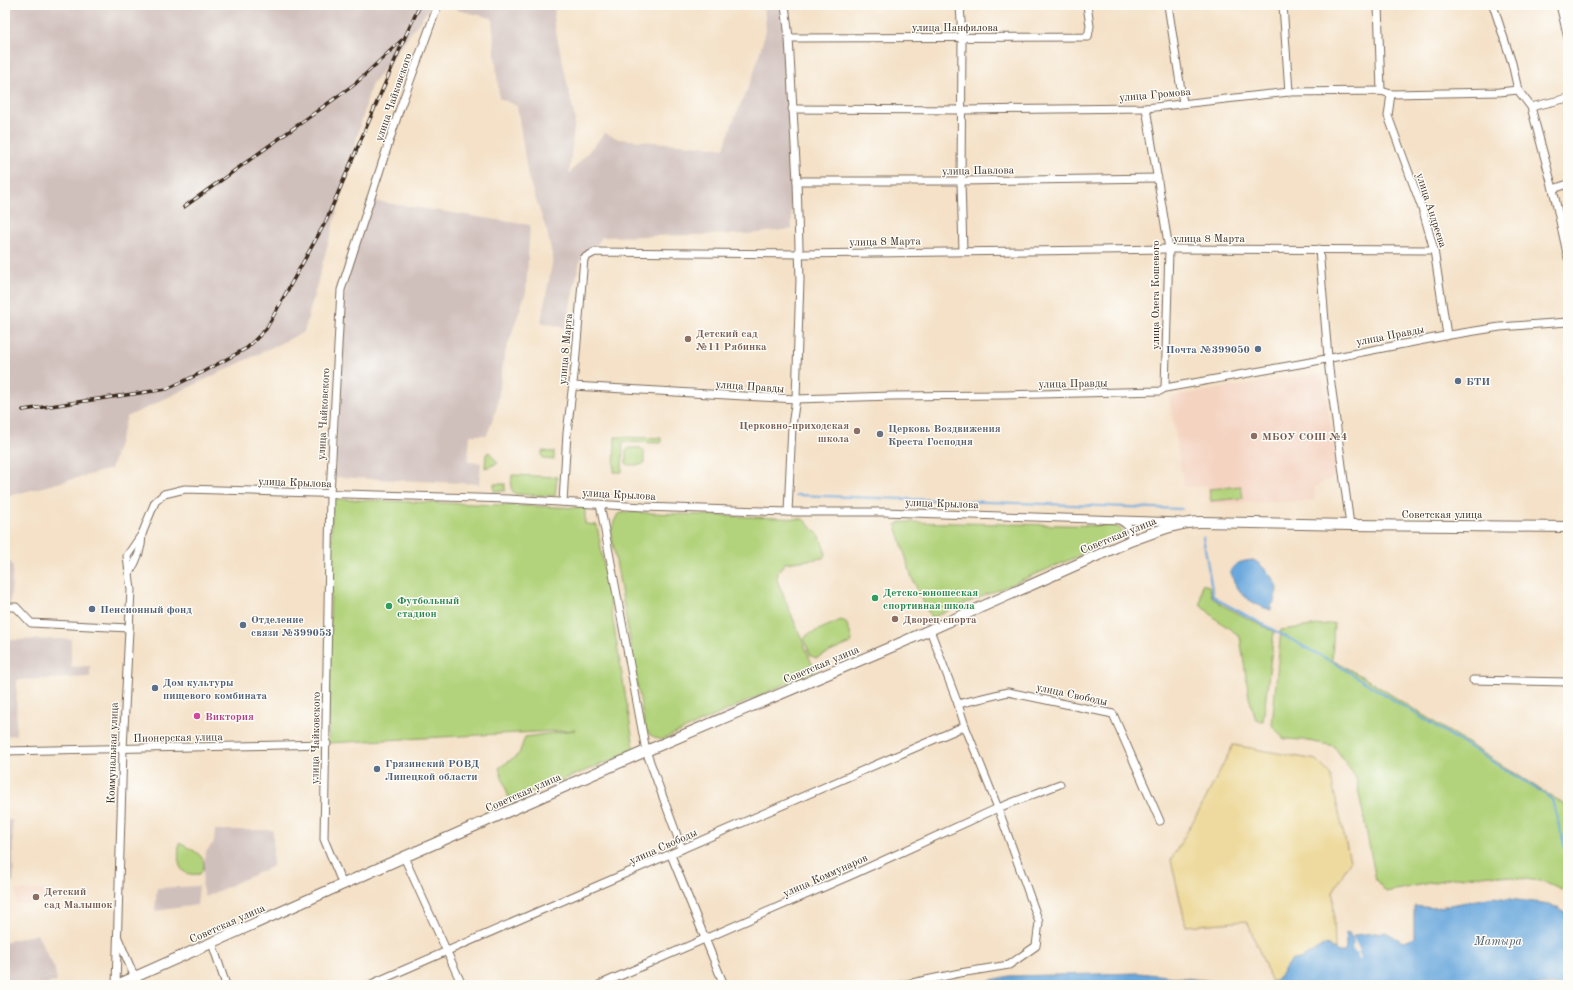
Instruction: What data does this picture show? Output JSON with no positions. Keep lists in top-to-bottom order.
{
  "streets": {
    "main road": ["Советская улица"],
    "street": [
      "улица Панфилова",
      "улица Громова",
      "улица Чайковского",
      "улица Павлова",
      "улица Андреева",
      "улица 8 Марта",
      "улица Олега Кошевого",
      "улица Правды",
      "улица Крылова",
      "улица Свободы",
      "Пионерская улица",
      "Коммунальная улица",
      "улица Коммунаров"
    ]
  },
  "crossings": [
    ["улица Громова", "улица Андреева"],
    ["улица Громова", "улица Олега Кошевого"],
    ["улица Чайковского", "улица Крылова"],
    ["улица Чайковского", "Советская улица"],
    ["улица Чайковского", "Пионерская улица"],
    ["улица Павлова", "улица Олега Кошевого"],
    ["улица Андреева", "улица 8 Марта"],
    ["улица Андреева", "улица Правды"],
    ["улица 8 Марта", "улица Олега Кошевого"],
    ["улица 8 Марта", "улица Правды"],
    ["улица 8 Марта", "улица Крылова"],
    ["улица Олега Кошевого", "улица Правды"],
    ["улица Крылова", "Советская улица"],
    ["улица Крылова", "Коммунальная улица"],
    ["Советская улица", "Коммунальная улица"],
    ["Пионерская улица", "Коммунальная улица"]
  ],
  "water": ["Матыра"],
  "places": [
    "Детский сад №11 Рябинка",
    "Почта №399050",
    "БТИ",
    "Церковно-приходская школа",
    "Церковь Воздвижения Креста Господня",
    "МБОУ СОШ №4",
    "Детско-юношеская спортивная школа",
    "Футбольный стадион",
    "Пенсионный фонд",
    "Дворец спорта",
    "Отделение связи №399053",
    "Дом культуры пищевого комбината",
    "Виктория",
    "Грязинский РОВД Липецкой области",
    "Детский сад Малышок"
  ]
}
